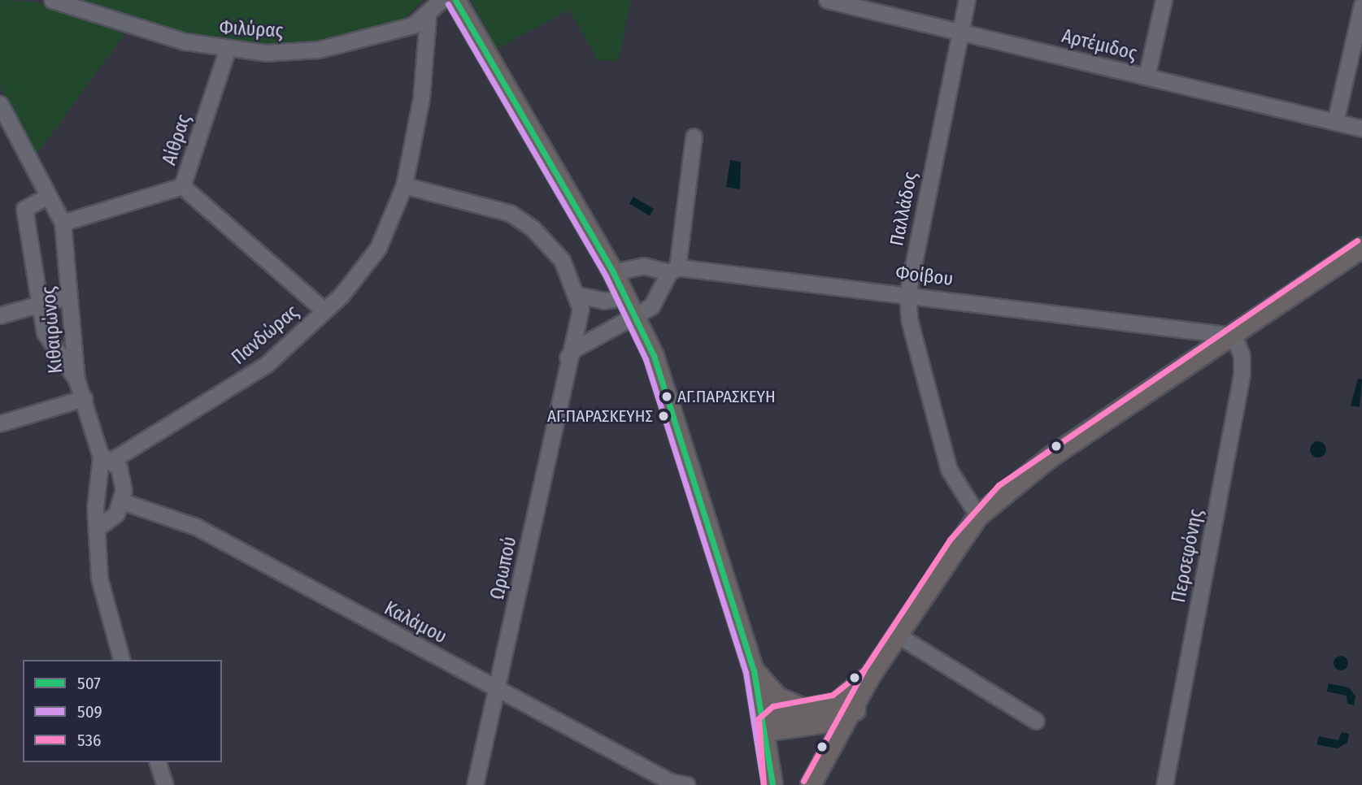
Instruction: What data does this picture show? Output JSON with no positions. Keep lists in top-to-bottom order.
{
  "streets": {
    "street": [
      "Φιλύρας",
      "Αρτέμιδος",
      "Αίθρας",
      "Παλλάδος",
      "Φοίβου",
      "Κιθαιρώνος",
      "Πανδώρας",
      "Περσεφόνης",
      "Ωρωπού",
      "Καλάμου"
    ]
  },
  "crossings": [
    ["Φιλύρας", "Αίθρας"],
    ["Φιλύρας", "Πανδώρας"],
    ["Αρτέμιδος", "Παλλάδος"],
    ["Αίθρας", "Κιθαιρώνος"],
    ["Παλλάδος", "Φοίβου"],
    ["Φοίβου", "Περσεφόνης"],
    ["Κιθαιρώνος", "Πανδώρας"],
    ["Ωρωπού", "Καλάμου"]
  ],
  "places": ["ΑΓ.ΠΑΡΑΣΚΕΥΗ", "ΑΓ.ΠΑΡΑΣΚΕΥΗΣ"],
  "lines": ["transit line 507", "transit line 509", "transit line 536"],
  "legend": ["507", "509", "536"]
}
